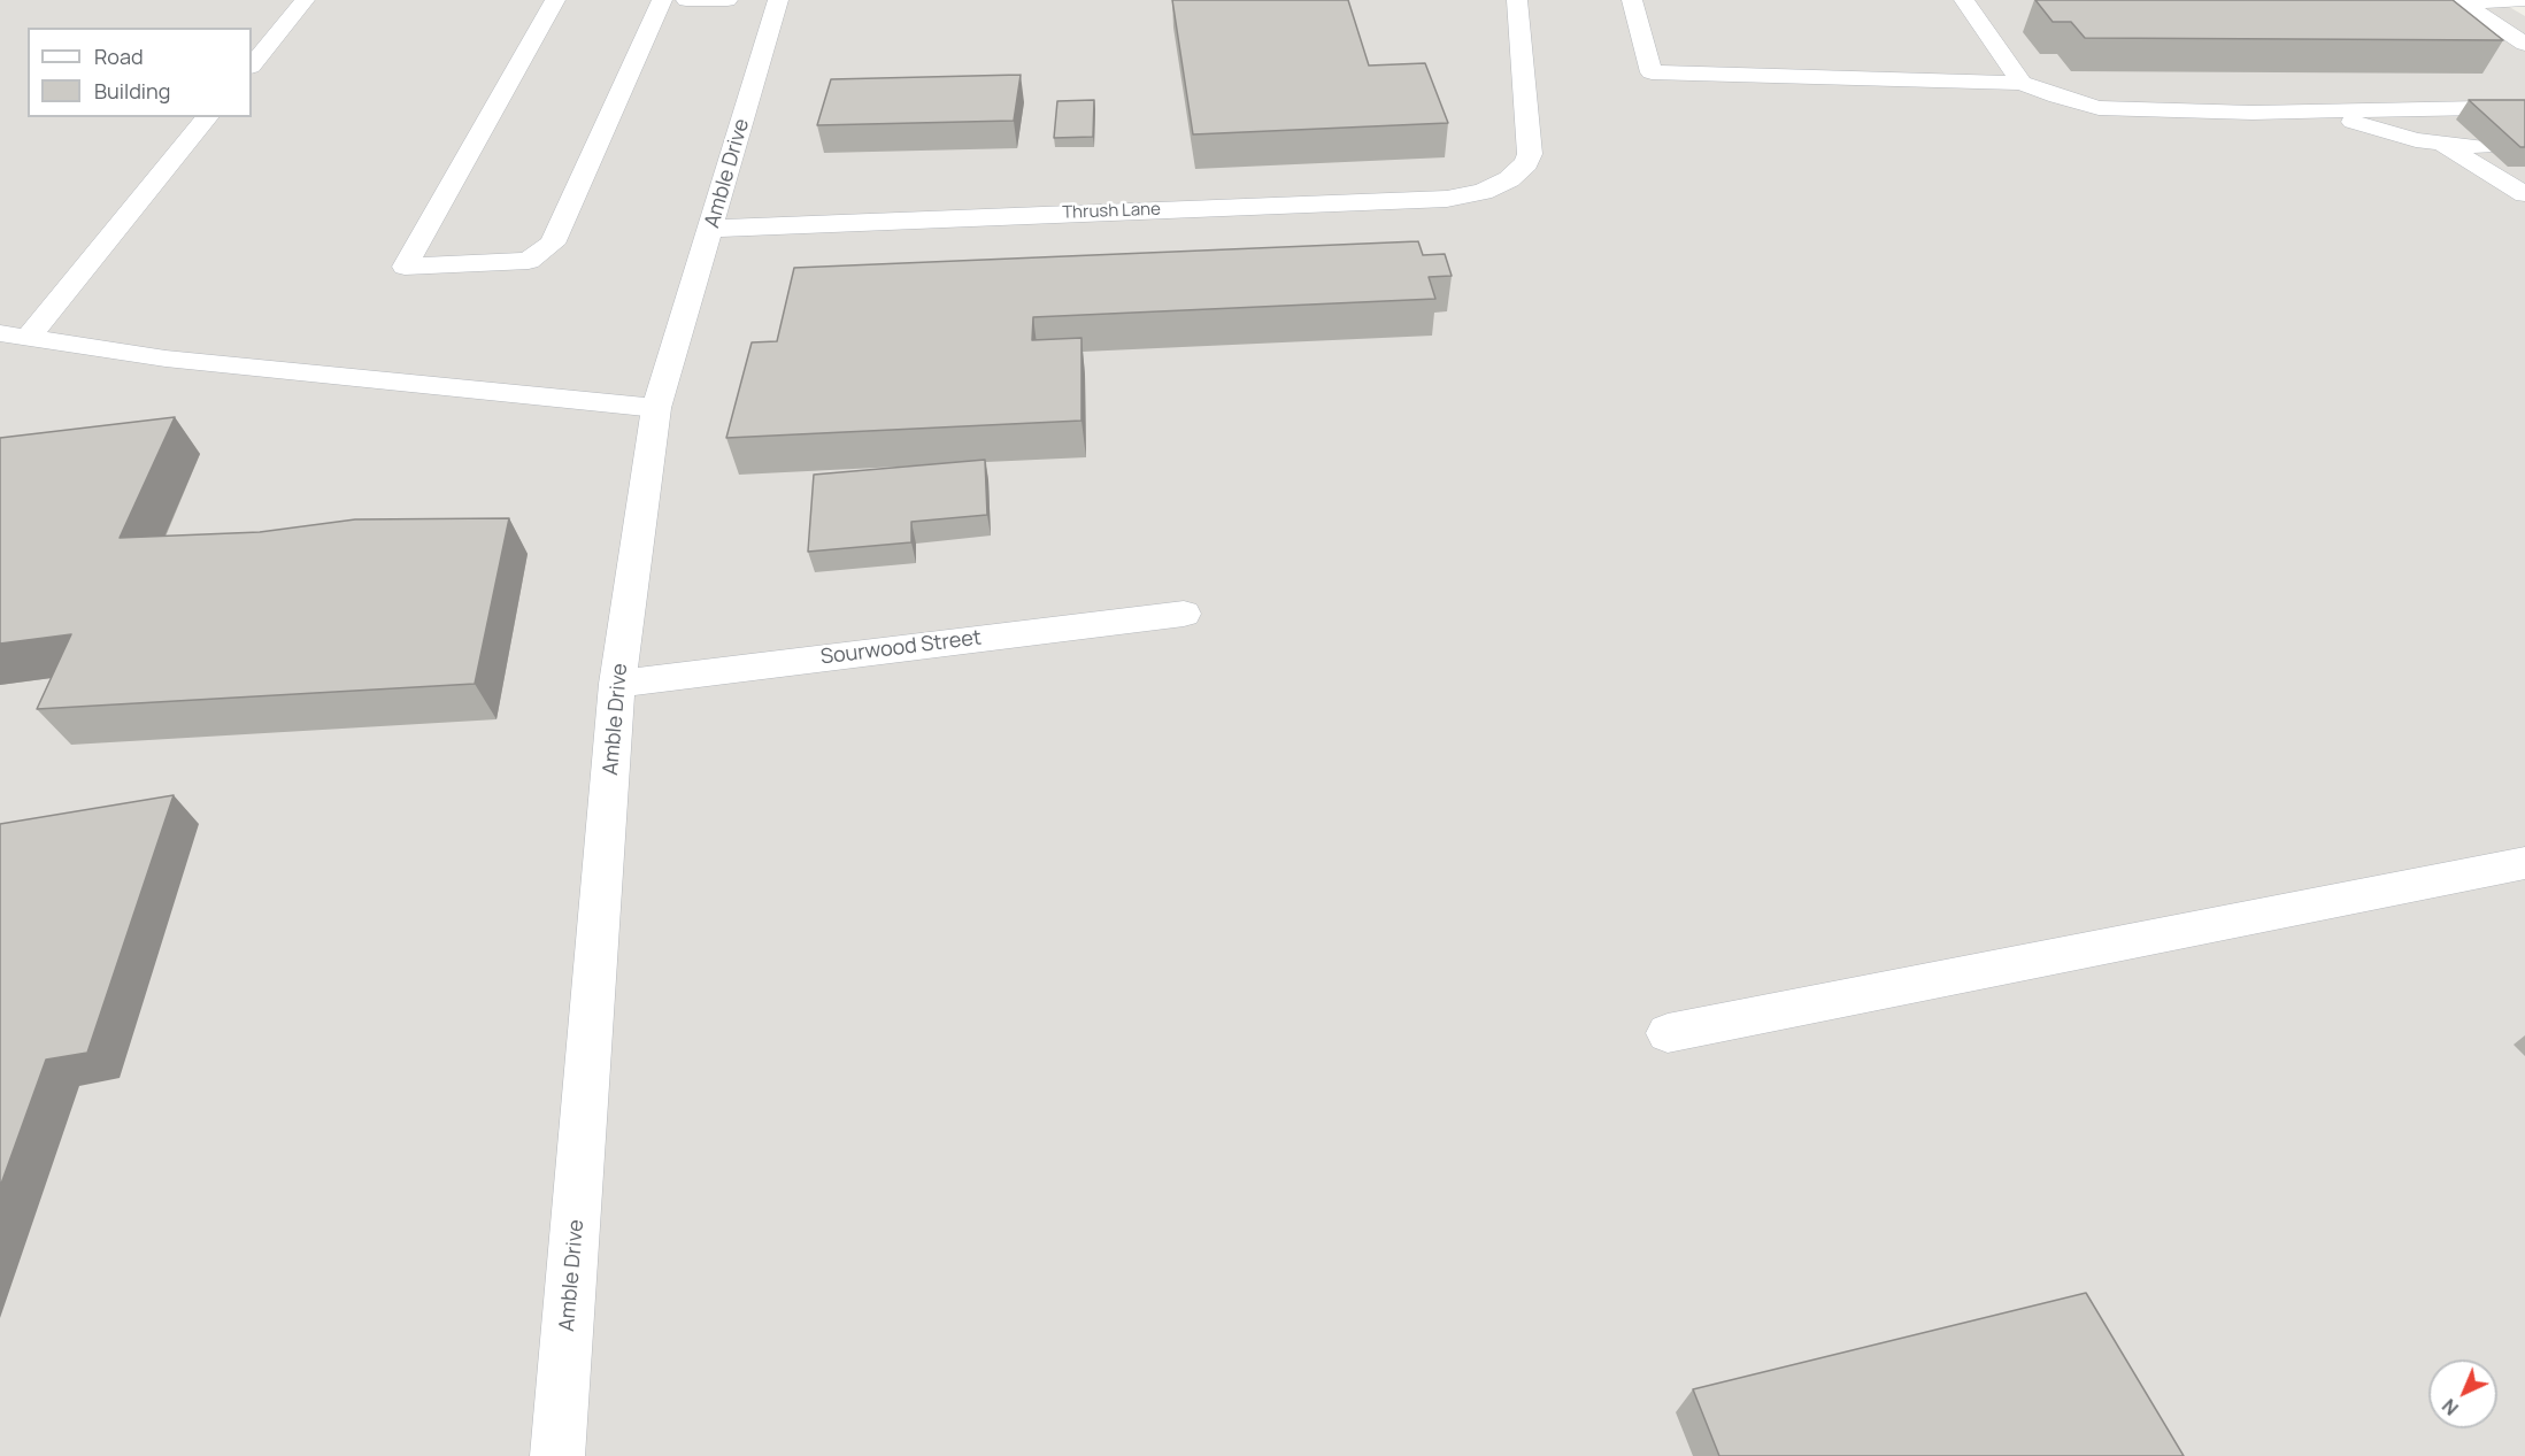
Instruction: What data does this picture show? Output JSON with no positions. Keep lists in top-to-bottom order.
{
  "streets": {
    "street": ["Amble Drive", "Thrush Lane", "Sourwood Street"]
  },
  "crossings": [
    ["Amble Drive", "Thrush Lane"],
    ["Amble Drive", "Sourwood Street"]
  ],
  "legend": ["Road", "Building"],
  "north": "bottom left"
}
